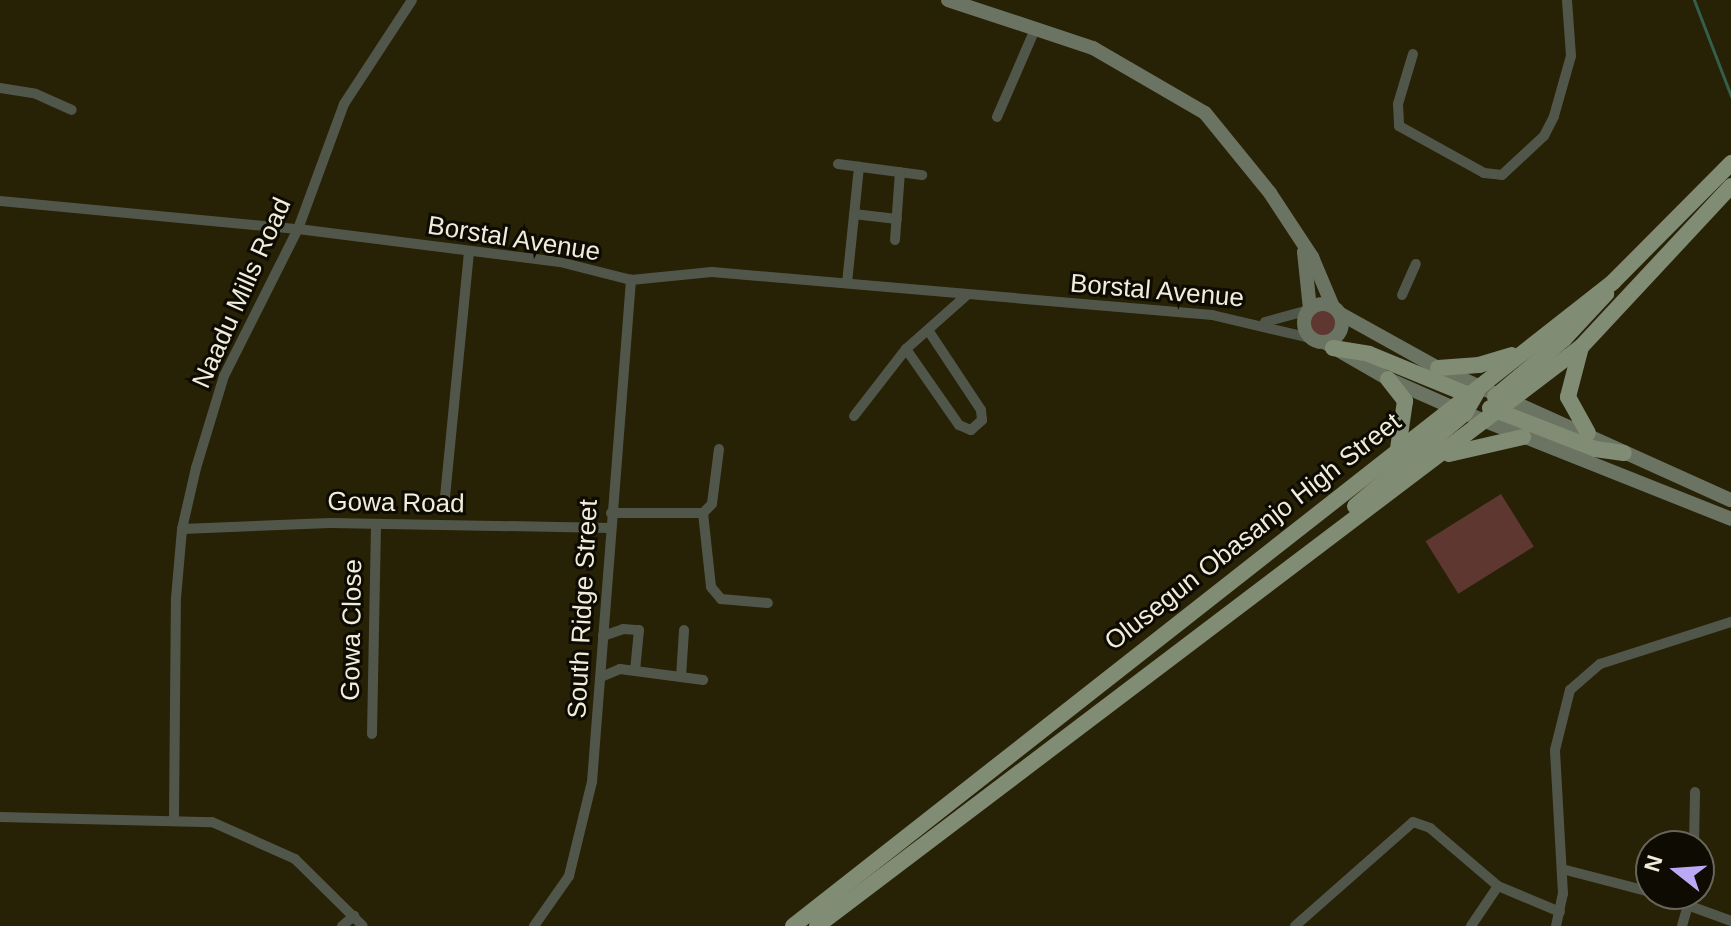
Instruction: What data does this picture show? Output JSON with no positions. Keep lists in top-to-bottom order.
{
  "streets": {
    "main road": ["Olusegun Obasanjo High Street"],
    "street": [
      "Borstal Avenue",
      "Naadu Mills Road",
      "Gowa Road",
      "South Ridge Street",
      "Gowa Close"
    ]
  },
  "crossings": [
    ["Borstal Avenue", "Naadu Mills Road"],
    ["Borstal Avenue", "South Ridge Street"],
    ["Naadu Mills Road", "Gowa Road"],
    ["Gowa Road", "South Ridge Street"],
    ["Gowa Road", "Gowa Close"]
  ],
  "north": "left"
}
